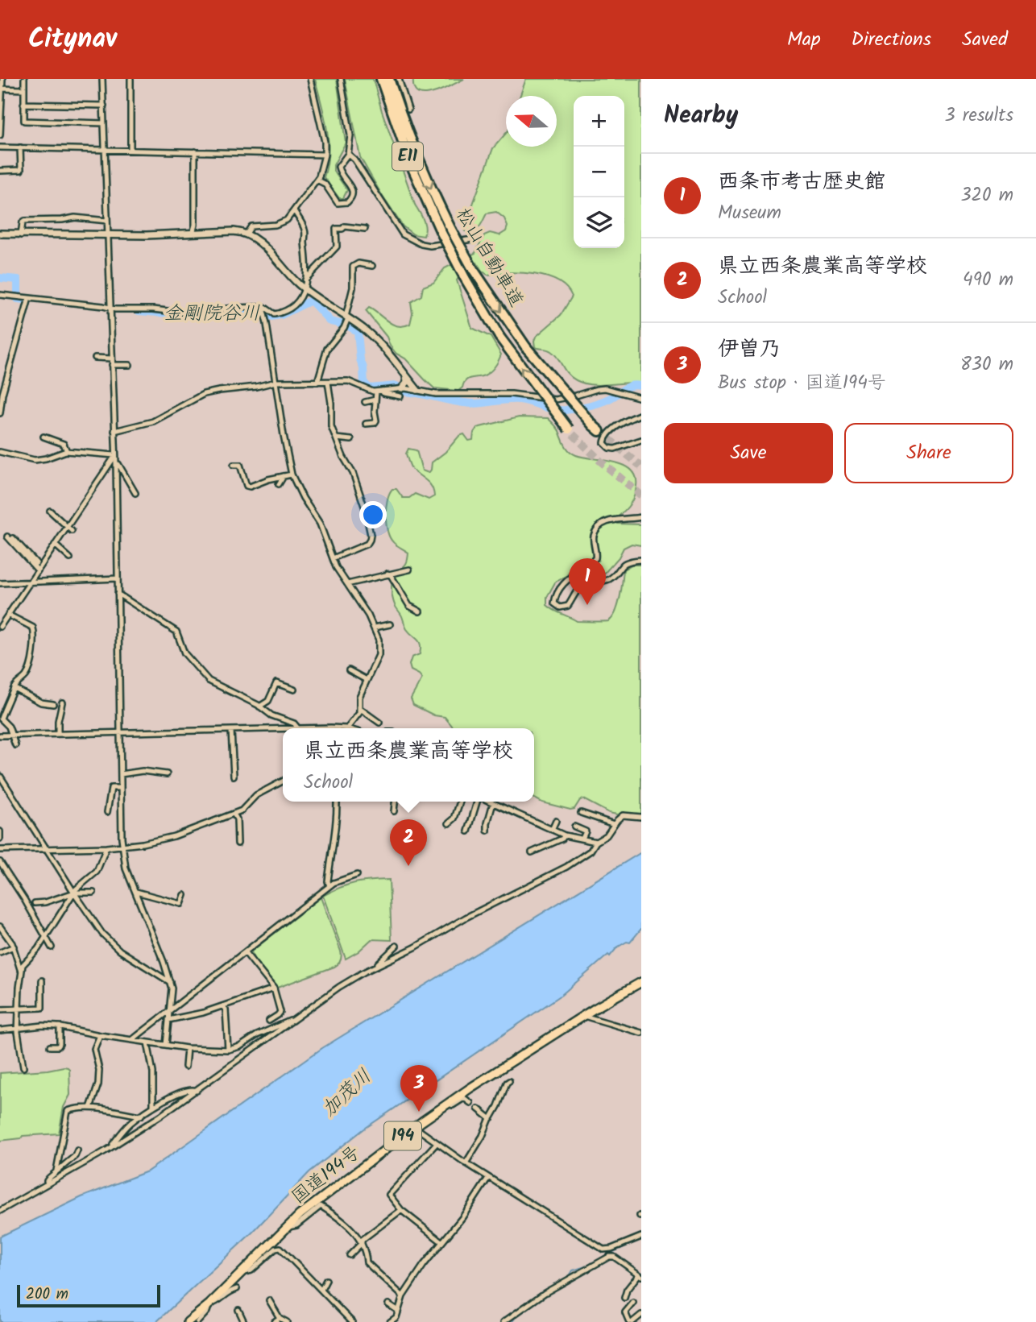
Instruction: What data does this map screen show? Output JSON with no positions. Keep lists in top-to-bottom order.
{
  "streets": {
    "highway": [
      "E11",
      "松山自動車道",
      "194",
      "国道194号"
    ]
  },
  "water": ["金剛院谷川", "加茂川"],
  "scale_bar": "200 m",
  "north": "left",
  "page": {
    "header": "Citynav",
    "nav": ["Map", "Directions", "Saved"],
    "heading": ["Nearby", "3 results"],
    "map_buttons": ["+", "−"],
    "list": [
      {
        "mark": "1",
        "name": "西条市考古歴史館",
        "note": "Museum",
        "value": "320 m"
      },
      {
        "mark": "2",
        "name": "県立西条農業高等学校",
        "note": "School",
        "value": "490 m"
      },
      {
        "mark": "3",
        "name": "伊曽乃",
        "note": "Bus stop · 国道194号",
        "value": "830 m"
      }
    ],
    "buttons": ["Save", "Share"],
    "pins": ["1", "2", "3"],
    "popup": ["県立西条農業高等学校", "School"],
    "scale": "200 m"
  }
}
